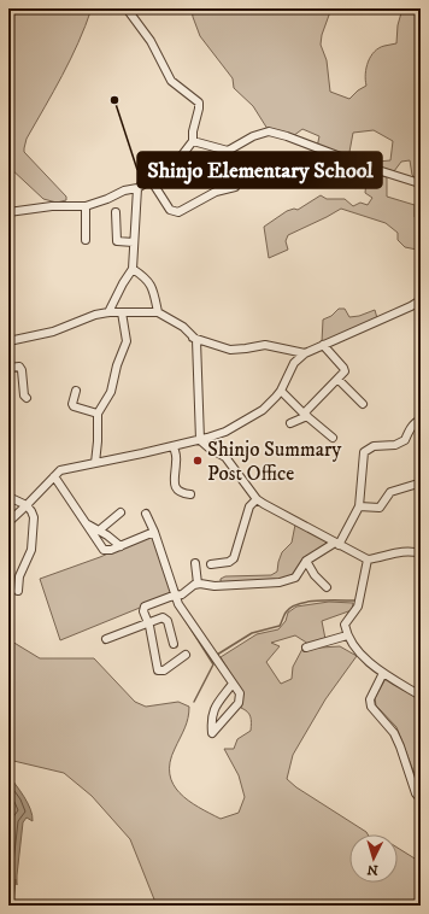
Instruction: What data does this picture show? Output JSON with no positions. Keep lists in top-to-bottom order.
{
  "places": ["Shinjo Elementary School", "Shinjo Summary Post Office"],
  "north": "bottom"
}
